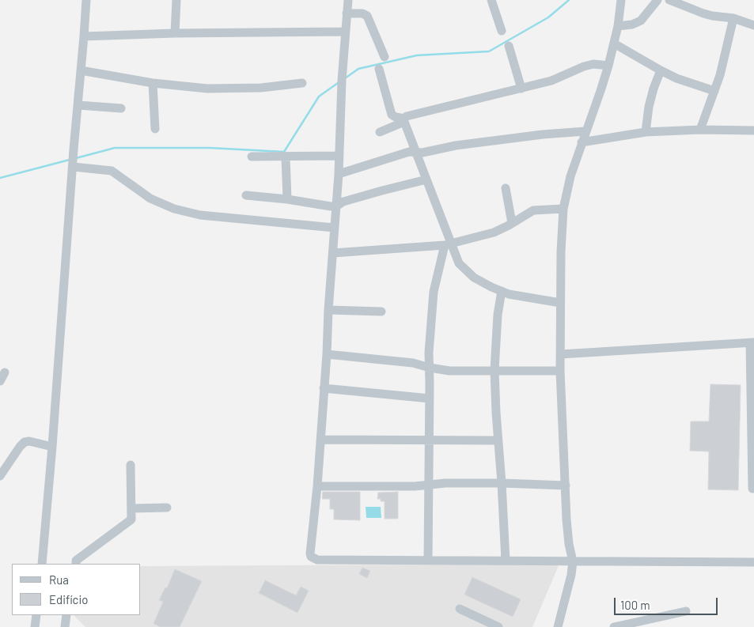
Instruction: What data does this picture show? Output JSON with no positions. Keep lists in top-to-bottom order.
{
  "legend": ["Rua", "Edifício"],
  "scale_bar": "100 m"
}
